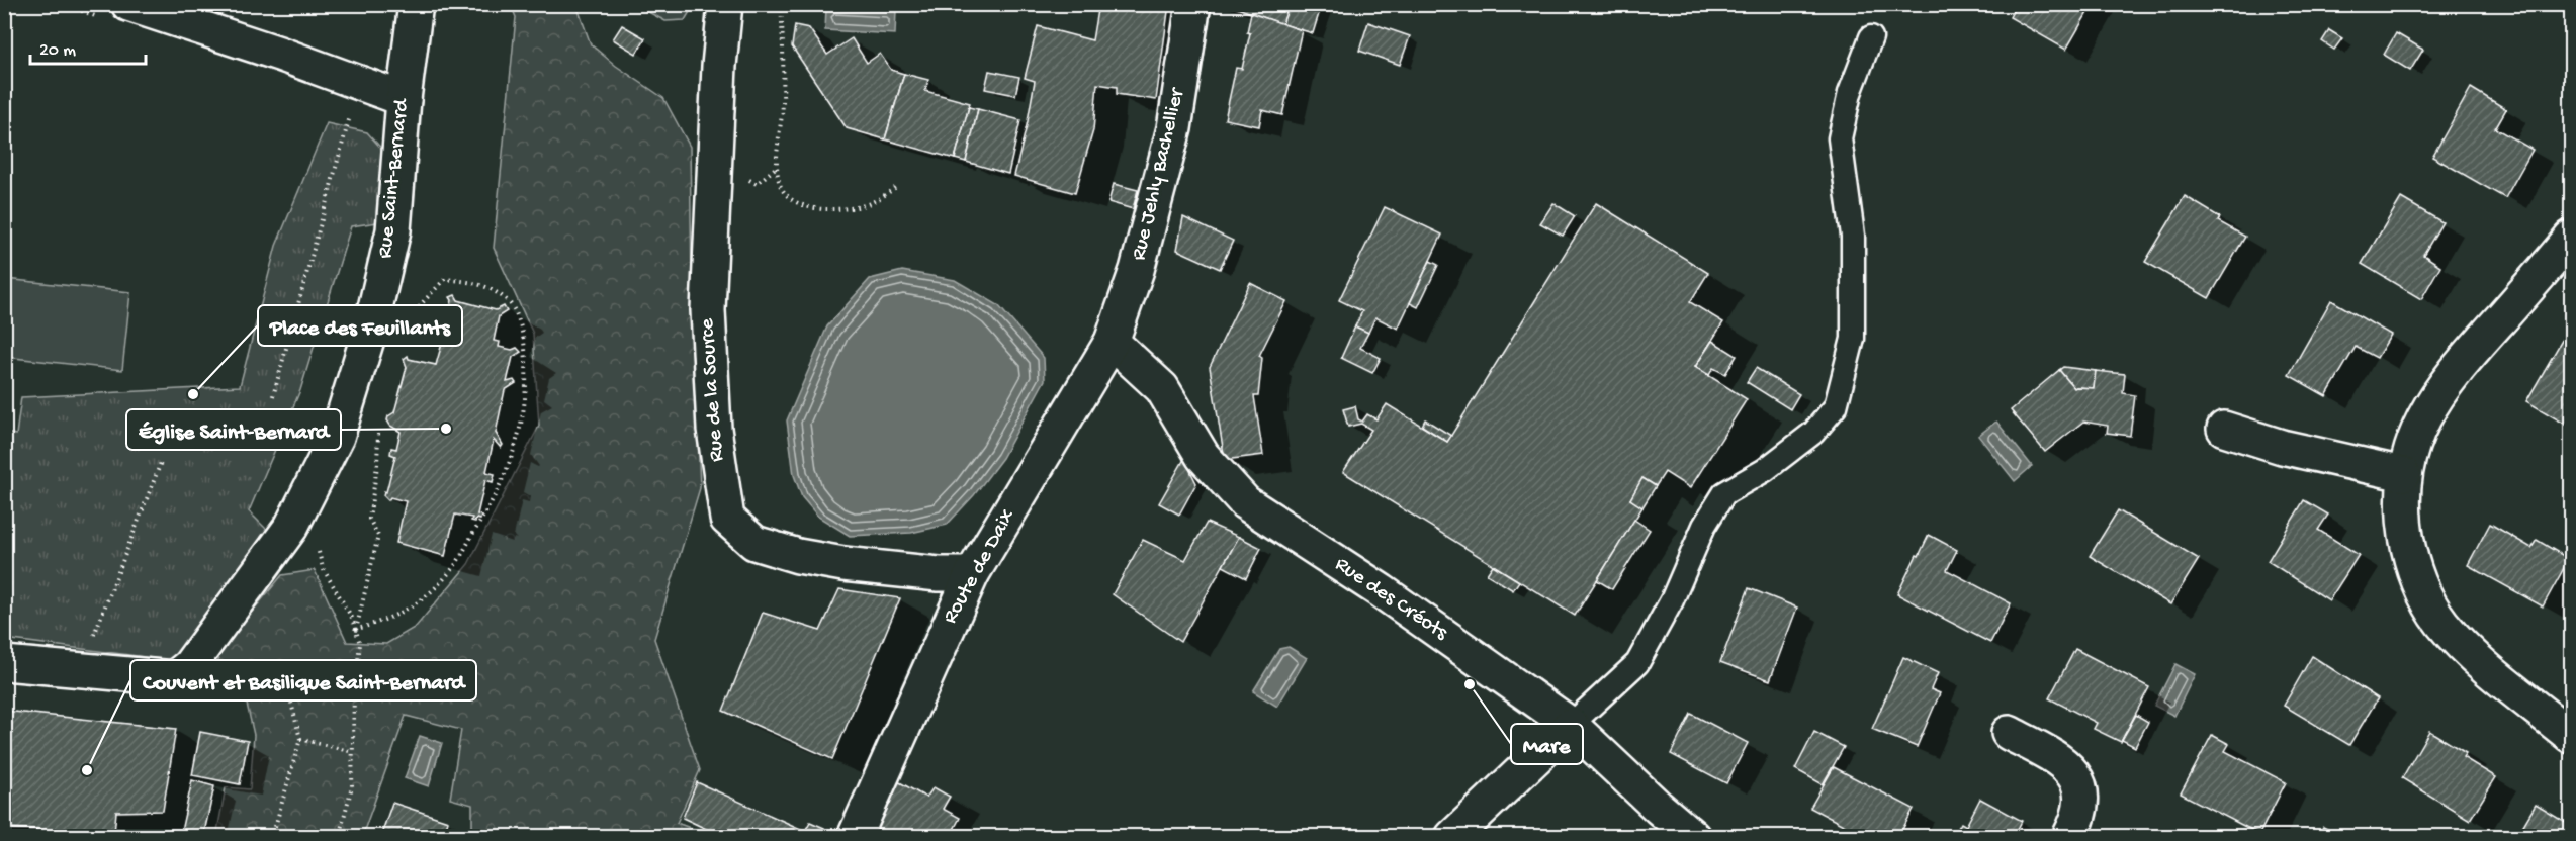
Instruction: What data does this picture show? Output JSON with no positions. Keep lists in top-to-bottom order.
{
  "streets": {
    "street": [
      "Rue Jehly Bachellier",
      "Rue Saint-Bernard",
      "Rue de la Source",
      "Route de Daix",
      "Rue des Créots"
    ]
  },
  "crossings": [
    ["Rue Jehly Bachellier", "Route de Daix"],
    ["Rue Jehly Bachellier", "Rue des Créots"],
    ["Rue de la Source", "Route de Daix"],
    ["Route de Daix", "Rue des Créots"]
  ],
  "places": [
    "Place des Feuillants",
    "Église Saint-Bernard",
    "Mare",
    "Couvent et Basilique Saint-Bernard"
  ],
  "scale_bar": "20 m"
}
